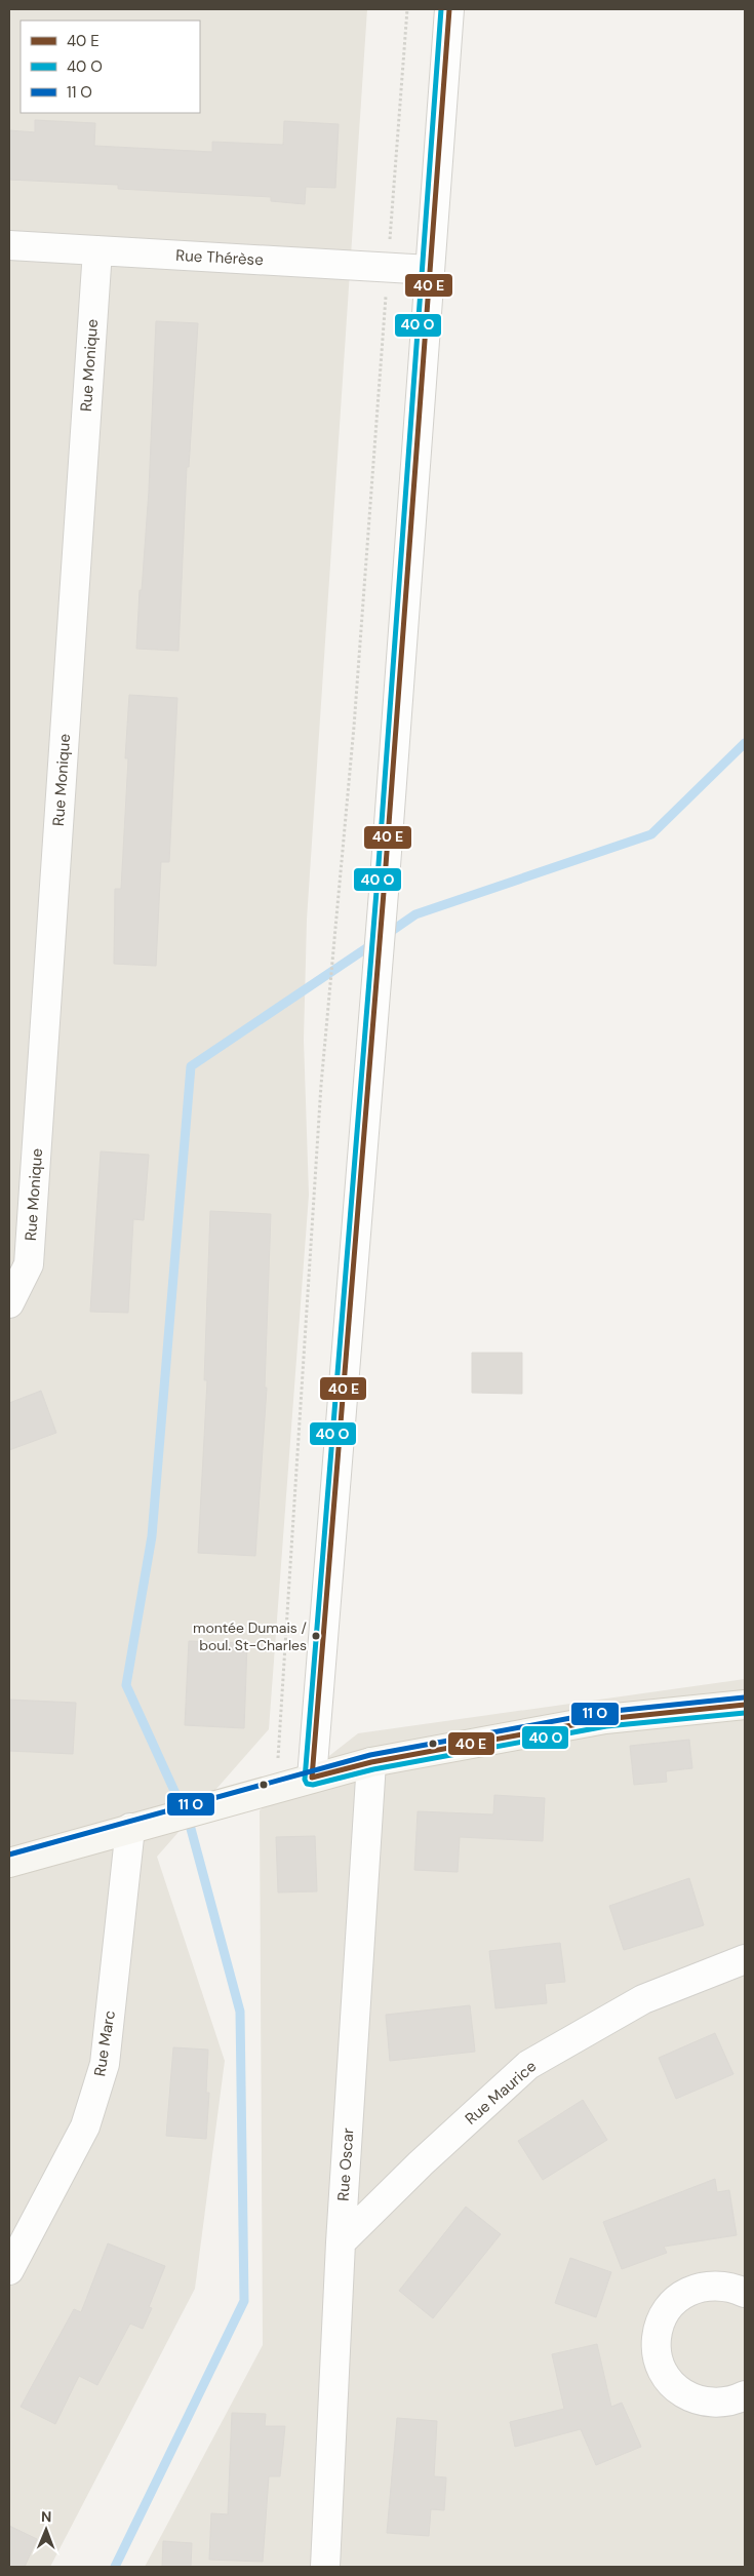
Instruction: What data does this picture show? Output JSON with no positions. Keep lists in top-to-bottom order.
{
  "streets": {
    "street": [
      "Rue Thérèse",
      "Rue Monique",
      "Rue Marc",
      "Rue Maurice",
      "Rue Oscar"
    ]
  },
  "crossings": [
    ["Rue Thérèse", "Rue Monique"],
    ["Rue Maurice", "Rue Oscar"]
  ],
  "places": ["montée Dumais / boul. St-Charles"],
  "legend": ["40 E", "40 O", "11 O"],
  "north": "top"
}
